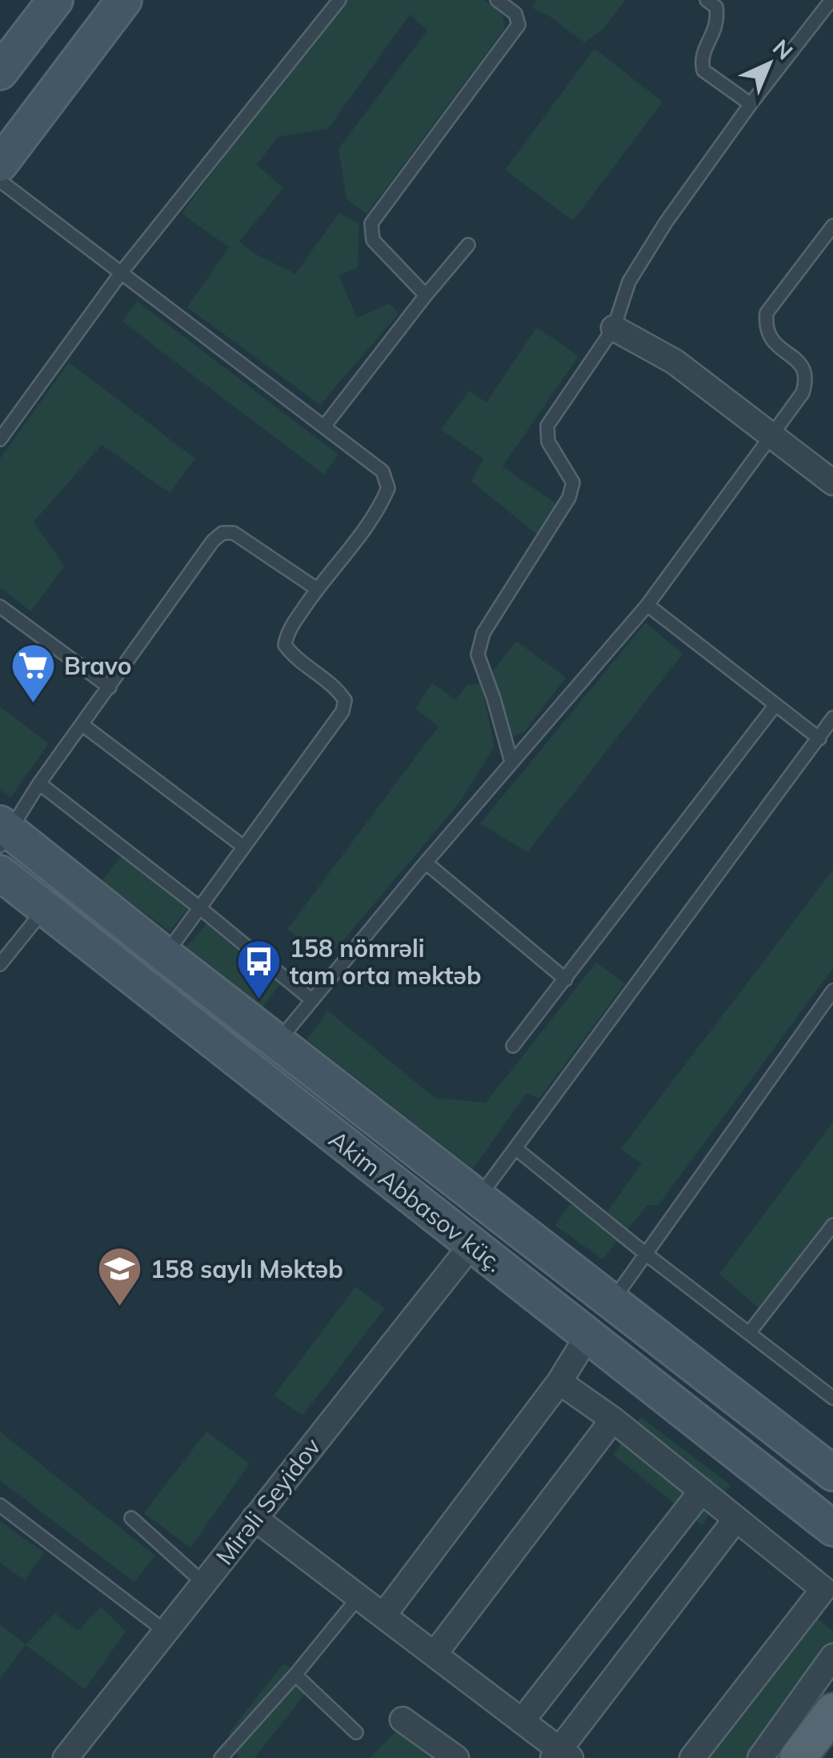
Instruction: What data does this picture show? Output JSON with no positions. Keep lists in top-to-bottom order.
{
  "streets": {
    "main road": ["Akim Abbasov küç."],
    "street": ["Mirəli Seyidov"]
  },
  "crossings": [
    ["Akim Abbasov küç.", "Mirəli Seyidov"]
  ],
  "places": {
    "supermarket": ["Bravo"],
    "bus stop": ["158 nömrəli tam orta məktəb"],
    "school or university": ["158 saylı Məktəb"]
  },
  "north": "top right"
}
